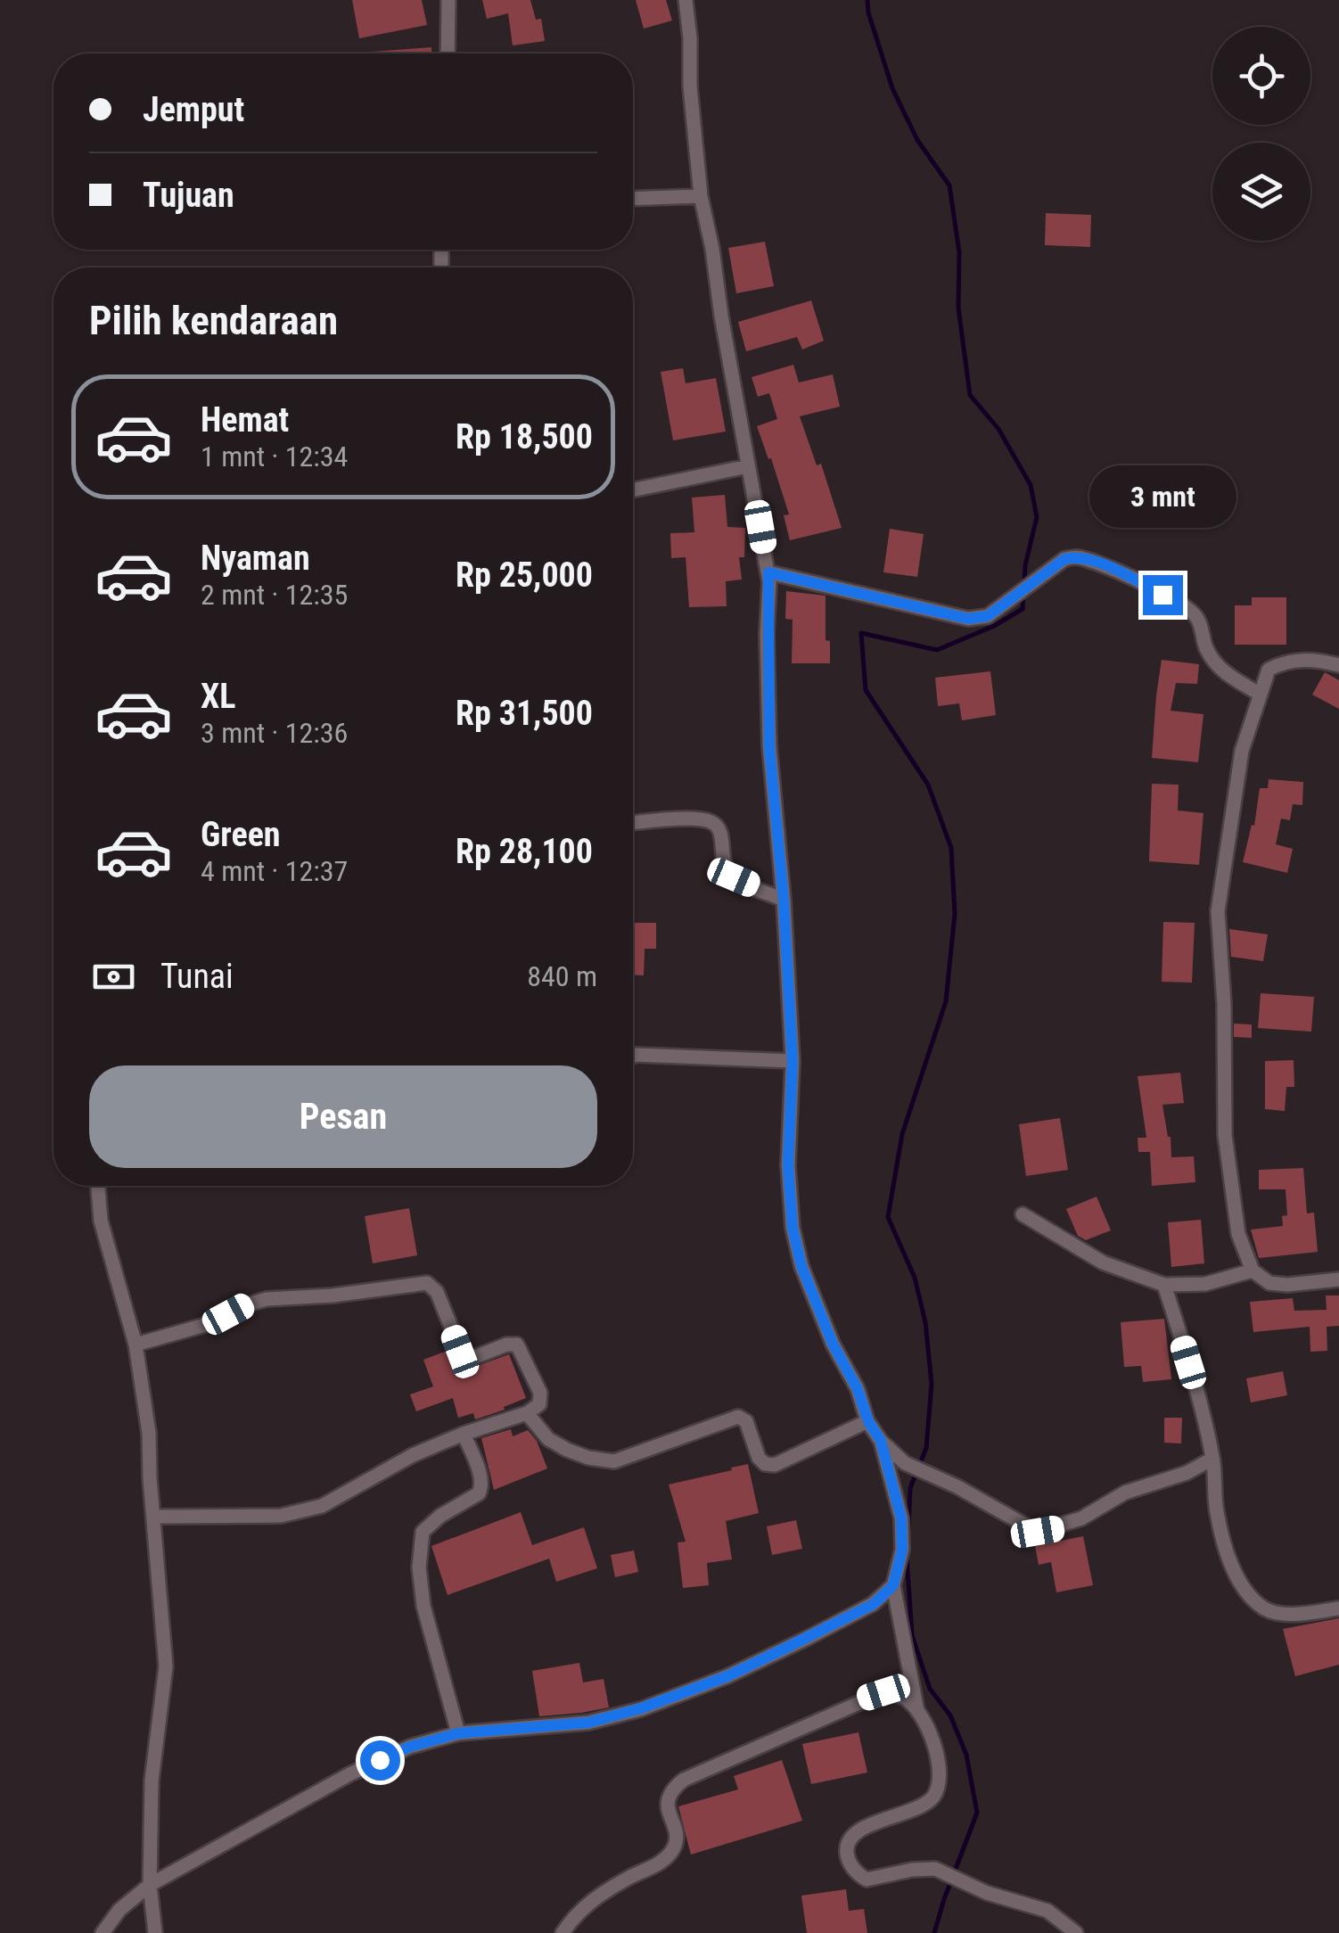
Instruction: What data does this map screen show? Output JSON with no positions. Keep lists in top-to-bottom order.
{
  "page": {
    "banner": ["Jemput", "Tujuan"],
    "heading": "Pilih kendaraan",
    "list": [
      {
        "name": "Hemat",
        "note": "1 mnt · 12:34",
        "value": "Rp 18,500"
      },
      {
        "name": "Nyaman",
        "note": "2 mnt · 12:35",
        "value": "Rp 25,000"
      },
      {
        "name": "XL",
        "note": "3 mnt · 12:36",
        "value": "Rp 31,500"
      },
      {
        "name": "Green",
        "note": "4 mnt · 12:37",
        "value": "Rp 28,100"
      }
    ],
    "bubble": "3 mnt",
    "pay": ["Tunai", "840 m"],
    "buttons": "Pesan"
  }
}
